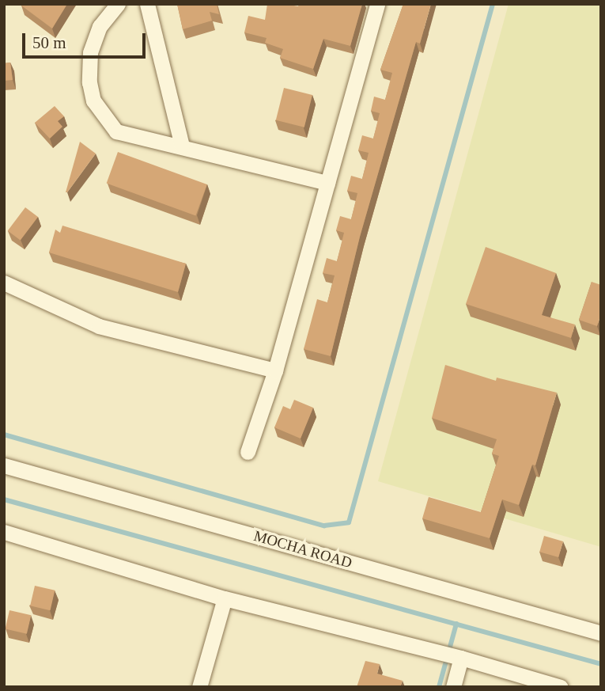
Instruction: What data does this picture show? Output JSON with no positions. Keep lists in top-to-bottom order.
{
  "streets": {
    "street": ["MOCHA ROAD"]
  },
  "scale_bar": "50 m"
}
